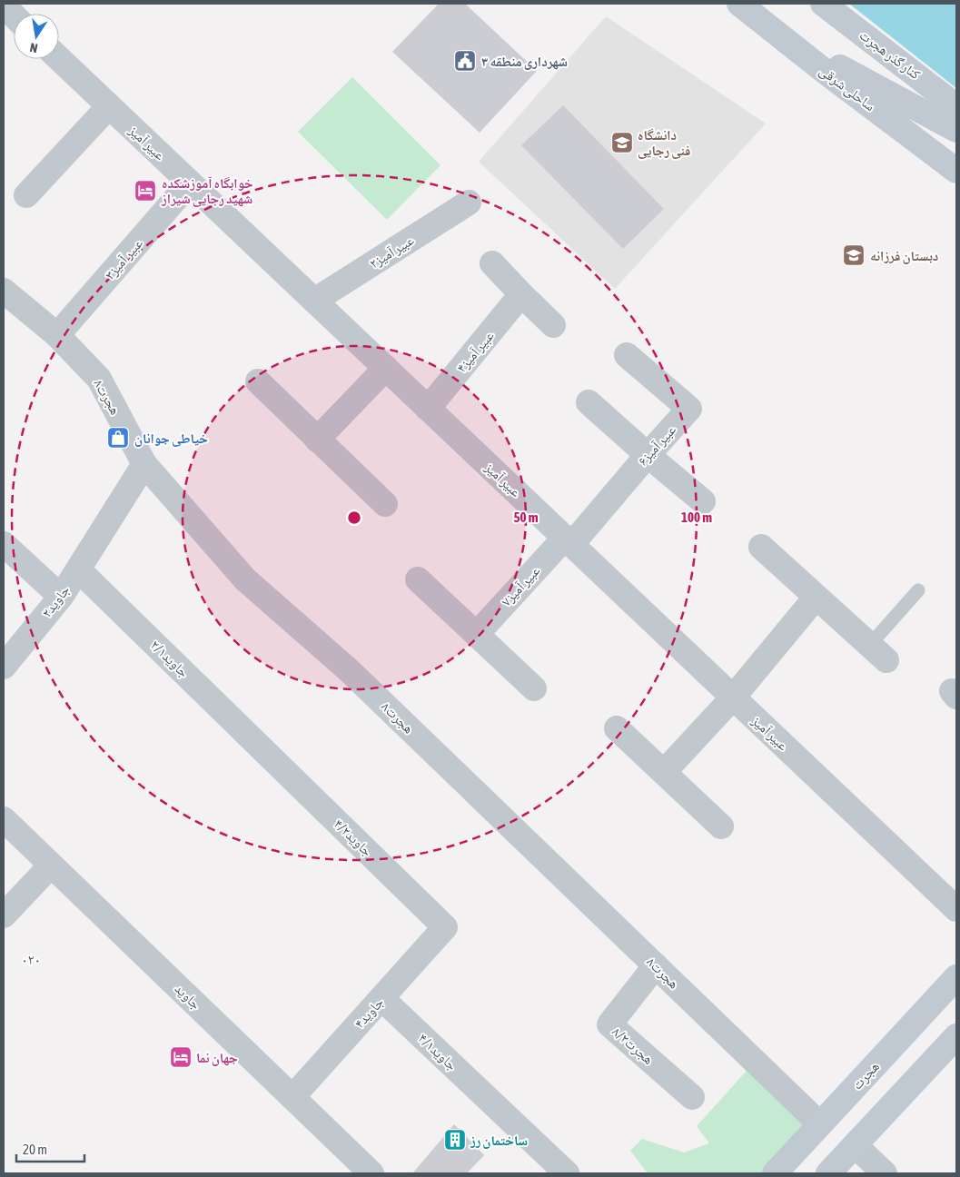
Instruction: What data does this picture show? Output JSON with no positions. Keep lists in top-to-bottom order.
{
  "streets": {
    "main road": ["کنار گذر هجرت", "ساحلی شرقی", "هجرت"],
    "street": [
      "عبیر آمیز",
      "۲عبیر آمیز",
      "۳عبیر آمیز",
      "۴عبیر آمیز",
      "هجرت۸",
      "۶عبیر آمیز",
      "۷عبیر آمیز",
      "۲جاوید",
      "۲/۱جاوید",
      "۴/۲جاوید",
      "جاوید",
      "۴جاوید",
      "هجرت۸/۲",
      "۴/۱جاوید"
    ]
  },
  "crossings": [
    ["عبیر آمیز", "۲عبیر آمیز"],
    ["عبیر آمیز", "۳عبیر آمیز"],
    ["عبیر آمیز", "۴عبیر آمیز"],
    ["عبیر آمیز", "۶عبیر آمیز"],
    ["عبیر آمیز", "۷عبیر آمیز"],
    ["۳عبیر آمیز", "هجرت۸"],
    ["هجرت۸", "۲جاوید"],
    ["هجرت۸", "هجرت۸/۲"],
    ["هجرت۸", "هجرت"],
    ["۶عبیر آمیز", "۷عبیر آمیز"],
    ["۲جاوید", "۲/۱جاوید"],
    ["۲/۱جاوید", "۴/۲جاوید"],
    ["۴/۲جاوید", "۴جاوید"],
    ["جاوید", "۴جاوید"],
    ["۴جاوید", "۴/۱جاوید"]
  ],
  "districts": ["۰۲۰"],
  "places": {
    "public building": ["شهرداری منطقه ۳"],
    "school or university": ["دانشگاه فنی رجایی", "دبستان فرزانه"],
    "hotel": ["خوابگاه آموزشکده شهید رجایی شیراز", "جهان نما"],
    "shop": ["خیاطی جوانان"],
    "building": ["ساختمان رز"]
  },
  "scale_bar": "20 m",
  "north": "bottom",
  "rings": ["50 m", "100 m"]
}
